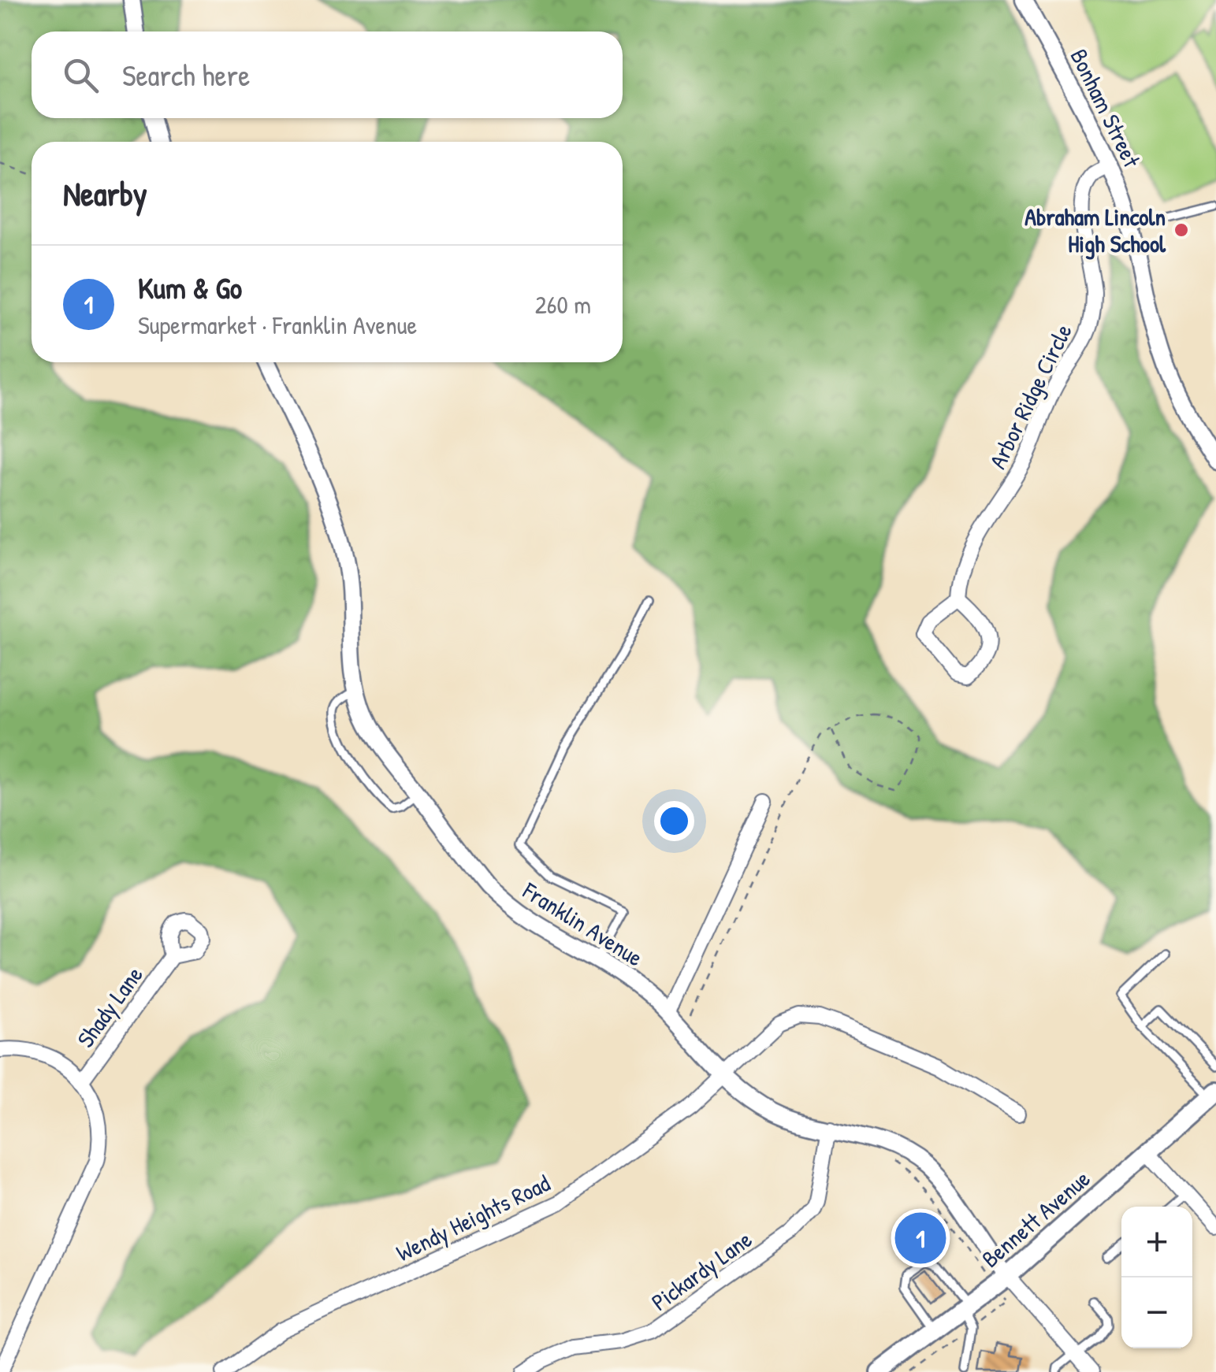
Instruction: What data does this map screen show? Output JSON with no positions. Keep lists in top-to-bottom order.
{
  "streets": {
    "main road": ["Bennett Avenue"],
    "street": [
      "Bonham Street",
      "Arbor Ridge Circle",
      "Franklin Avenue",
      "Shady Lane",
      "Wendy Heights Road",
      "Pickardy Lane"
    ]
  },
  "crossings": [
    ["Bonham Street", "Arbor Ridge Circle"],
    ["Franklin Avenue", "Wendy Heights Road"],
    ["Franklin Avenue", "Bennett Avenue"],
    ["Franklin Avenue", "Pickardy Lane"]
  ],
  "places": ["Abraham Lincoln High School"],
  "page": {
    "search": "Search here",
    "heading": "Nearby",
    "list": [
      {
        "mark": "1",
        "name": "Kum & Go",
        "note": "Supermarket · Franklin Avenue",
        "value": "260 m"
      }
    ],
    "map_buttons": ["+", "−"],
    "pins": "1"
  }
}
